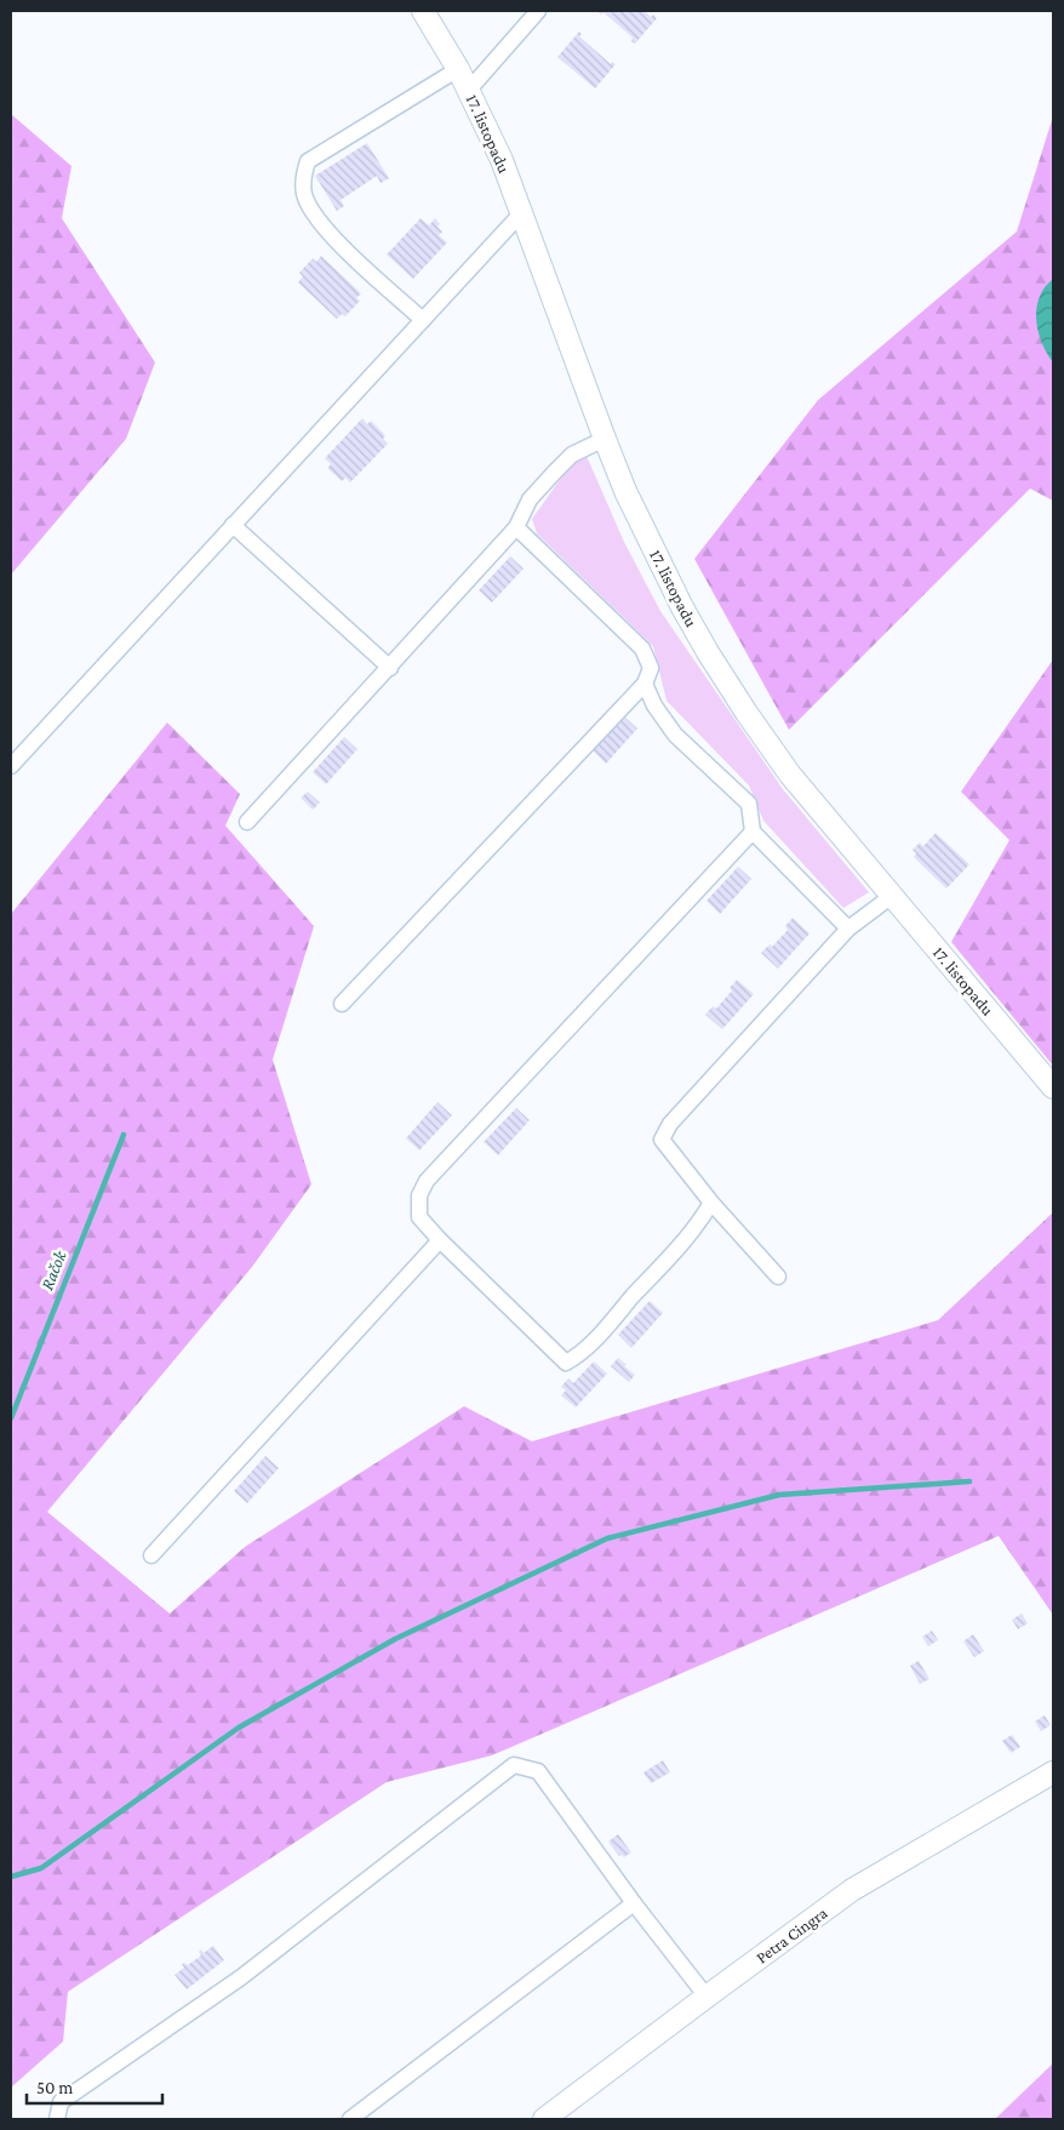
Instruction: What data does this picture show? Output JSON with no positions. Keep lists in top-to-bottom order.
{
  "streets": {
    "main road": ["17. listopadu", "Petra Cingra"]
  },
  "water": ["Račok"],
  "scale_bar": "50 m"
}
